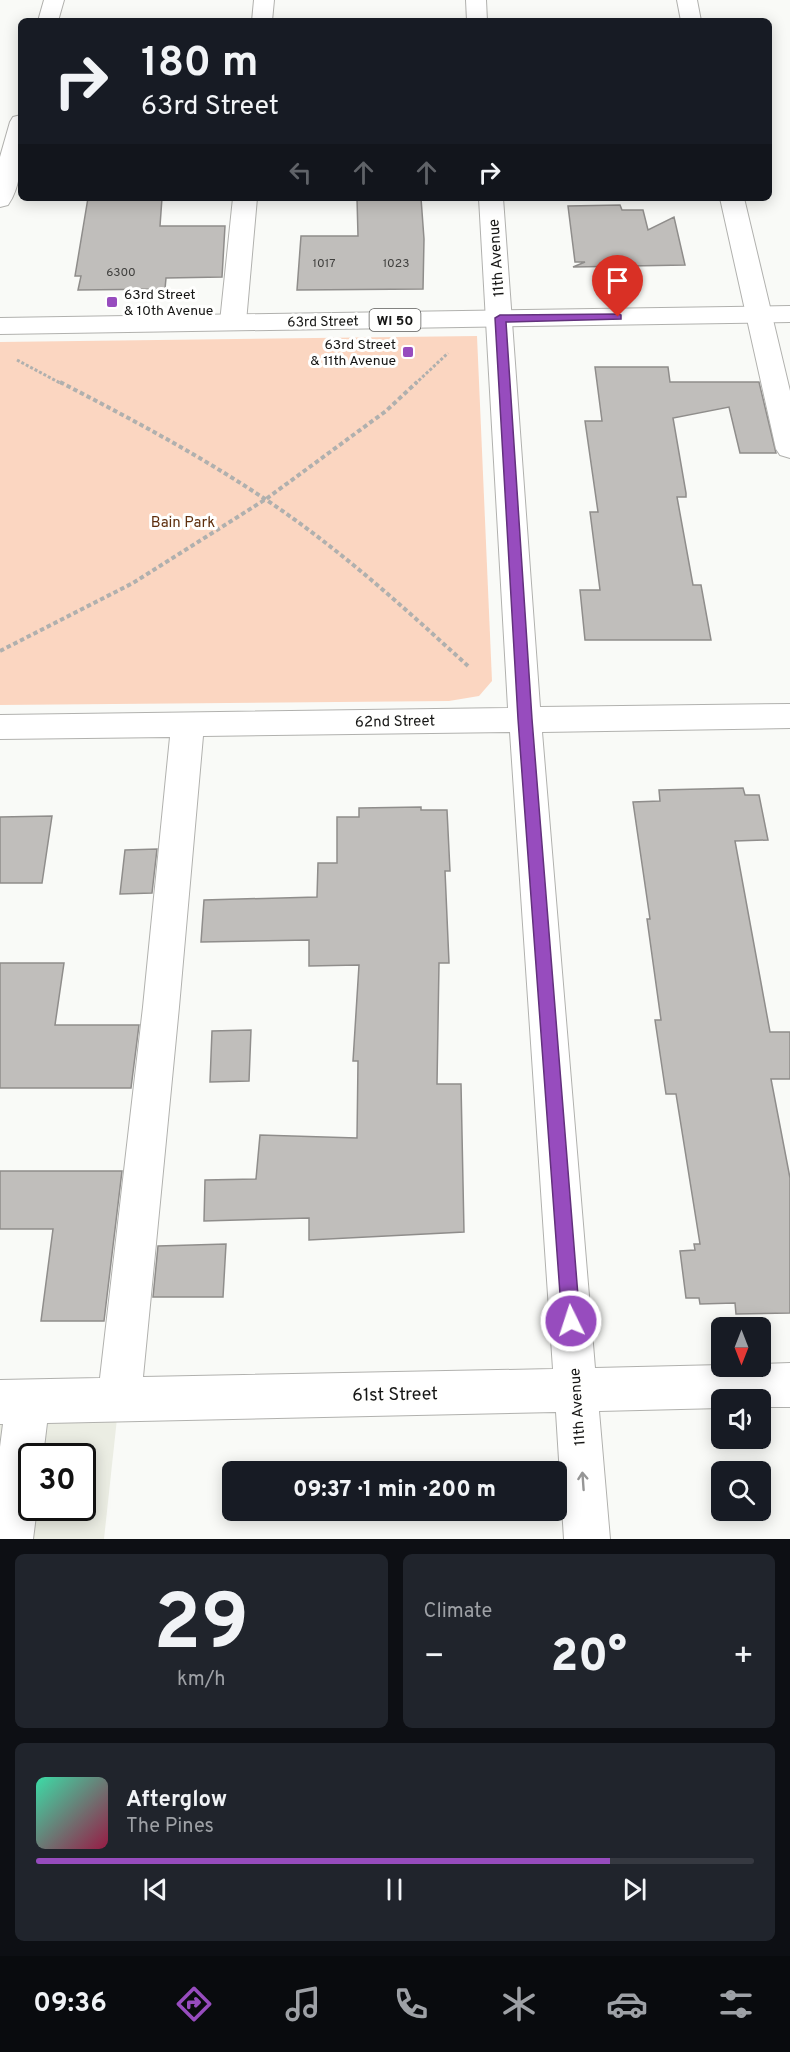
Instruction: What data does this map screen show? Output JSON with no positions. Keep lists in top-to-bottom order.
{
  "streets": {
    "street": [
      "11th Avenue",
      "WI 50",
      "63rd Street",
      "62nd Street",
      "61st Street"
    ]
  },
  "crossings": [
    ["11th Avenue", "63rd Street"],
    ["11th Avenue", "62nd Street"],
    ["11th Avenue", "61st Street"]
  ],
  "parks": ["Bain Park"],
  "places": {
    "transit": ["63rd Street & 10th Avenue", "63rd Street & 11th Avenue"]
  },
  "house_numbers": ["1017", "1023", "6300"],
  "north": "bottom",
  "page": {
    "turn": ["180 m", "63rd Street"],
    "limit": "30",
    "trip": "09:37 · 1 min · 200 m",
    "tile": [
      ["29", "km/h"],
      "Climate"
    ],
    "heat": ["−", "20°", "+"],
    "song": ["Afterglow", "The Pines"],
    "tabs": "09:36"
  }
}
